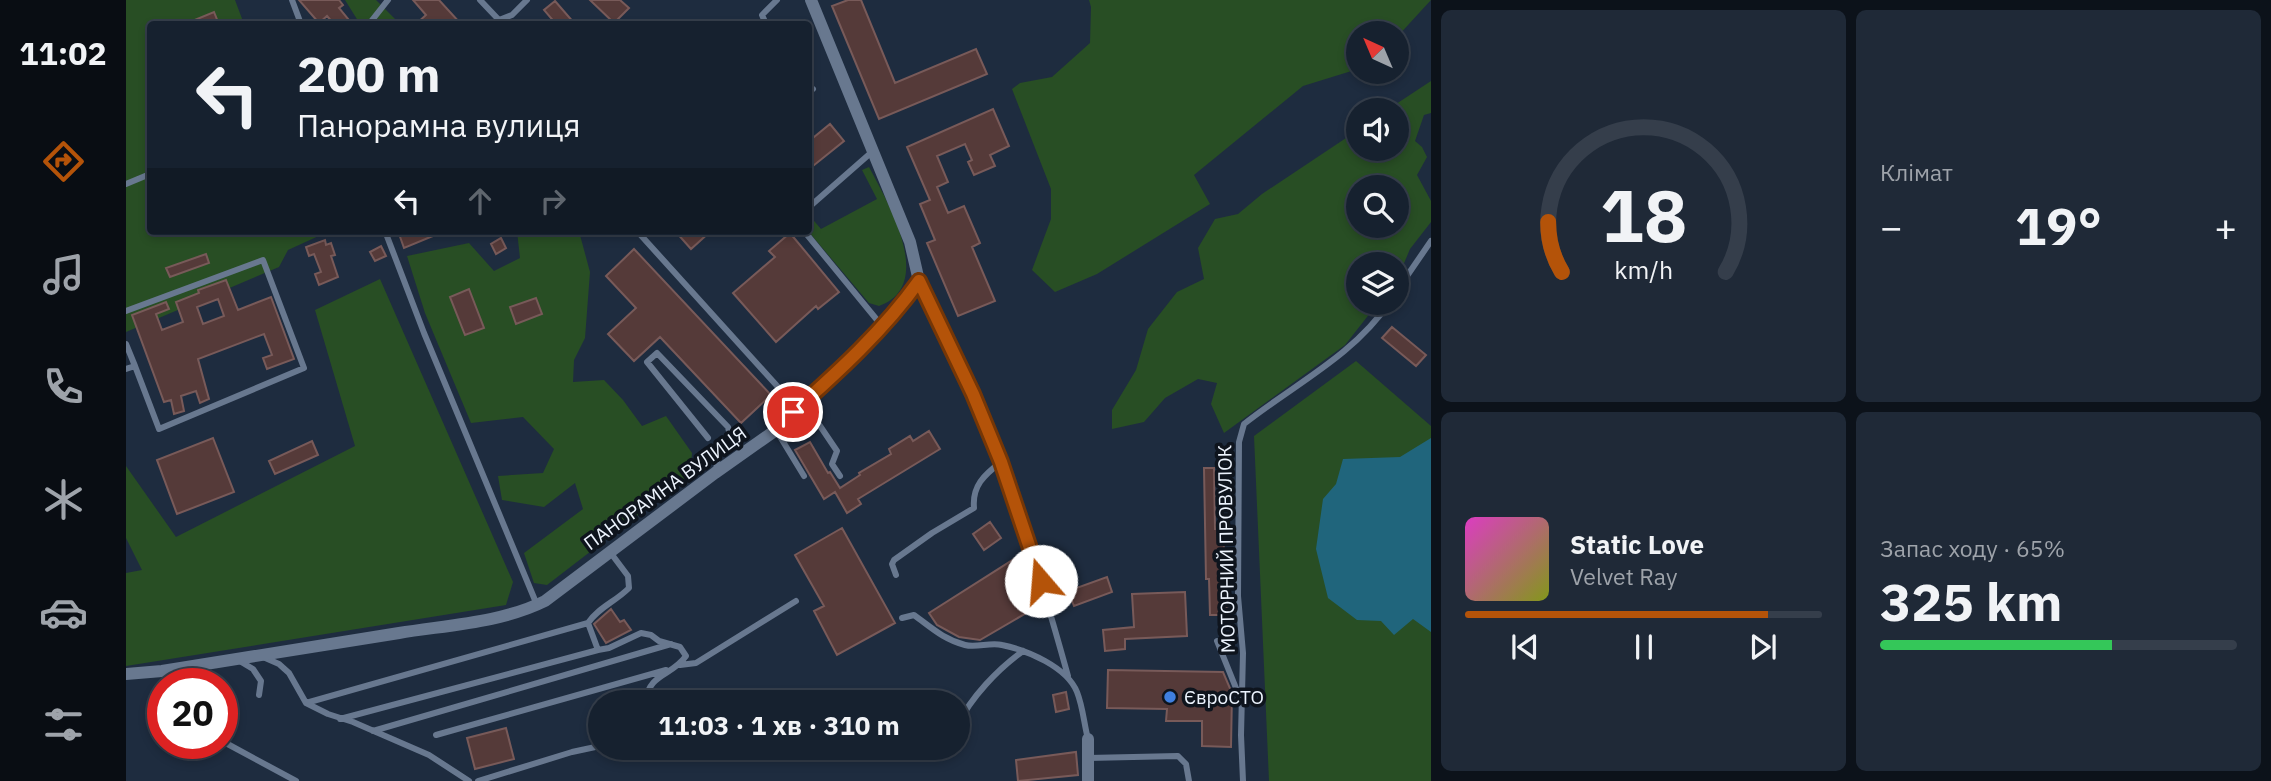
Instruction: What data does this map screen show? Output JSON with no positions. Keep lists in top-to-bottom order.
{
  "streets": {
    "street": ["ПАНОРАМНА ВУЛИЦЯ"],
    "lane": ["МОТОРНИЙ ПРОВУЛОК"]
  },
  "places": ["ЄвроСТО"],
  "north": "top left",
  "page": {
    "tabs": "11:02",
    "tile": [
      "Клімат",
      ["Запас ходу · 65%", "325 km"]
    ],
    "turn": ["200 m", "Панорамна вулиця"],
    "heat": ["−", "19°", "+"],
    "song": ["Static Love", "Velvet Ray"],
    "limit": "20",
    "trip": "11:03 · 1 хв · 310 m",
    "gauge": ["18", "km/h"]
  }
}
